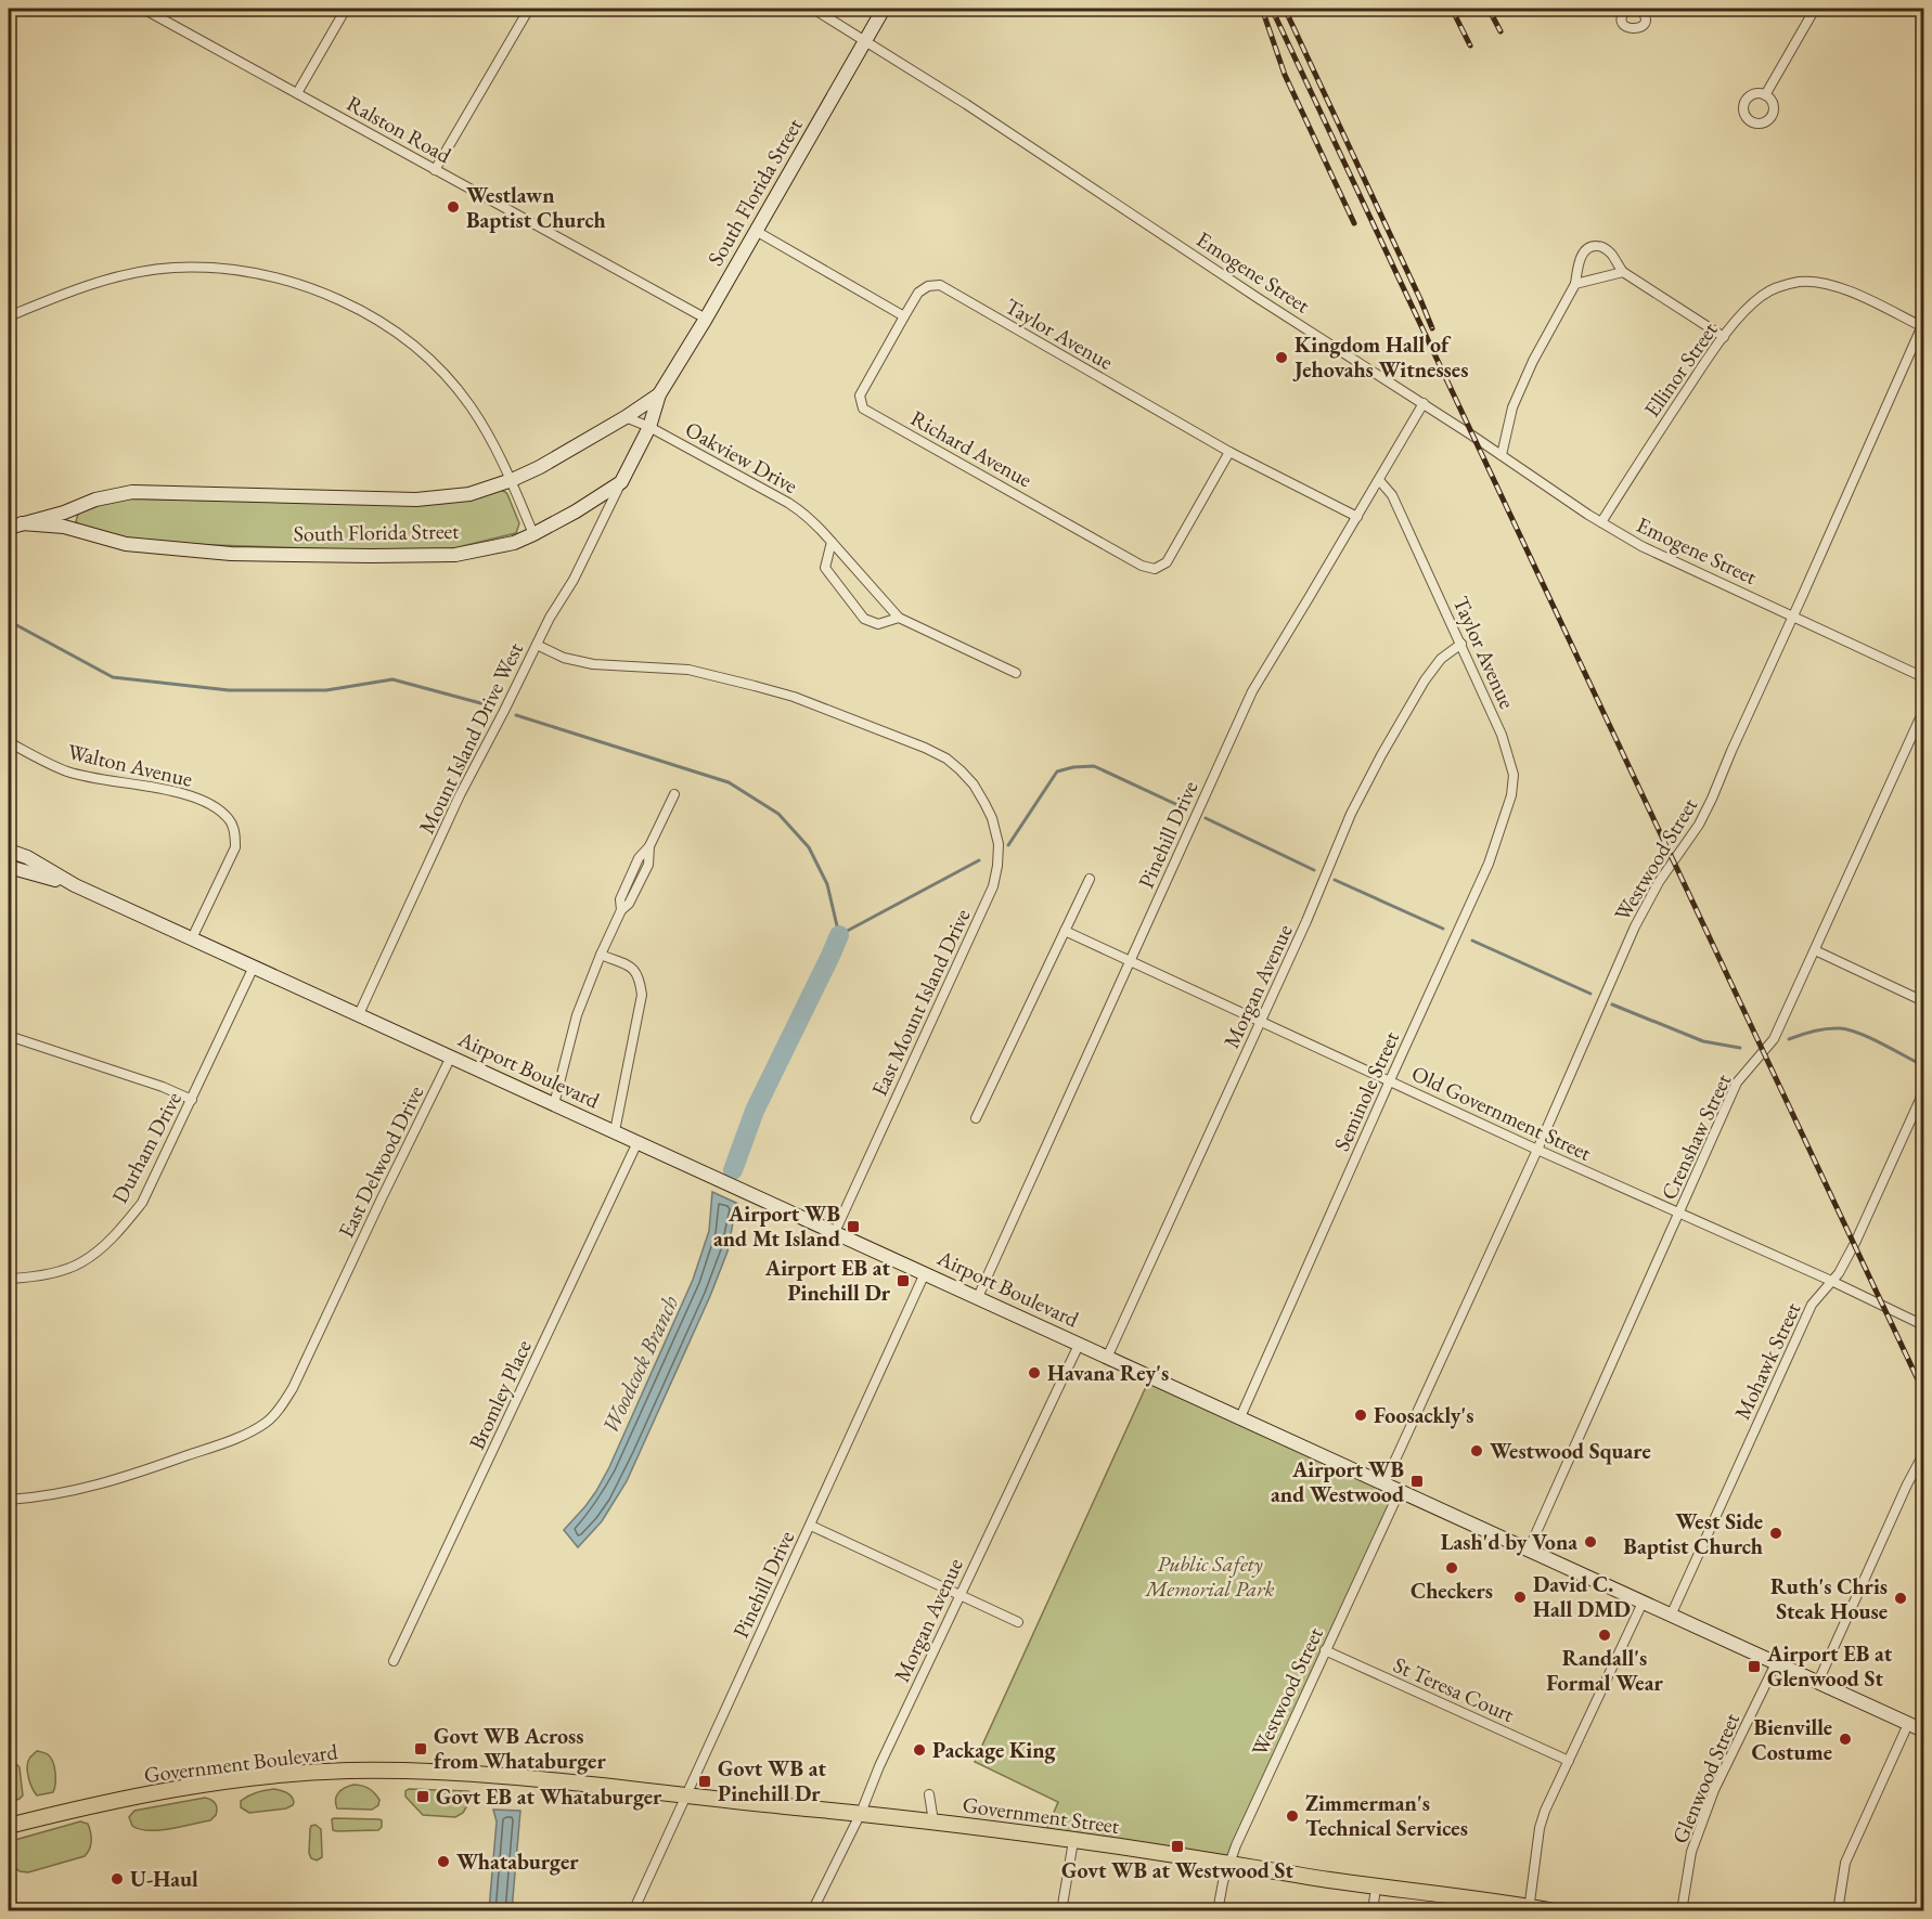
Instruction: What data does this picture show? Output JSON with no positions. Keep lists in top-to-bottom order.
{
  "streets": {
    "main road": [
      "South Florida Street",
      "Airport Boulevard",
      "Government Boulevard",
      "Government Street"
    ],
    "street": [
      "Ralston Road",
      "Emogene Street",
      "Taylor Avenue",
      "Ellinor Street",
      "Richard Avenue",
      "Oakview Drive",
      "Mount Island Drive West",
      "Walton Avenue",
      "Pinehill Drive",
      "Westwood Street",
      "Morgan Avenue",
      "East Mount Island Drive",
      "Seminole Street",
      "Old Government Street",
      "Crenshaw Street",
      "Durham Drive",
      "East Delwood Drive",
      "Mohawk Street",
      "Bromley Place",
      "St Teresa Court",
      "Glenwood Street"
    ]
  },
  "crossings": [
    ["Ralston Road", "South Florida Street"],
    ["South Florida Street", "Emogene Street"],
    ["South Florida Street", "Oakview Drive"],
    ["South Florida Street", "Mount Island Drive West"],
    ["Emogene Street", "Ellinor Street"],
    ["Emogene Street", "Pinehill Drive"],
    ["Emogene Street", "Westwood Street"],
    ["Taylor Avenue", "Richard Avenue"],
    ["Taylor Avenue", "Pinehill Drive"],
    ["Taylor Avenue", "Morgan Avenue"],
    ["Taylor Avenue", "Seminole Street"],
    ["Ellinor Street", "Westwood Street"],
    ["Mount Island Drive West", "East Mount Island Drive"],
    ["Mount Island Drive West", "Airport Boulevard"],
    ["Walton Avenue", "Airport Boulevard"],
    ["Pinehill Drive", "Airport Boulevard"],
    ["Pinehill Drive", "Old Government Street"],
    ["Pinehill Drive", "Government Street"],
    ["Westwood Street", "Airport Boulevard"],
    ["Westwood Street", "Old Government Street"],
    ["Westwood Street", "St Teresa Court"],
    ["Westwood Street", "Government Street"],
    ["Morgan Avenue", "Airport Boulevard"],
    ["Morgan Avenue", "Old Government Street"],
    ["Morgan Avenue", "Government Street"],
    ["East Mount Island Drive", "Airport Boulevard"],
    ["Airport Boulevard", "Seminole Street"],
    ["Airport Boulevard", "Crenshaw Street"],
    ["Airport Boulevard", "Durham Drive"],
    ["Airport Boulevard", "East Delwood Drive"],
    ["Airport Boulevard", "Mohawk Street"],
    ["Airport Boulevard", "Bromley Place"],
    ["Airport Boulevard", "Glenwood Street"],
    ["Seminole Street", "Old Government Street"],
    ["Old Government Street", "Crenshaw Street"],
    ["Old Government Street", "Mohawk Street"],
    ["Government Boulevard", "Government Street"]
  ],
  "water": ["Woodcock Branch"],
  "parks": ["Public Safety Memorial Park"],
  "places": {
    "other": [
      "Westlawn Baptist Church",
      "Kingdom Hall of Jehovahs Witnesses",
      "Havana Rey's",
      "Foosackly's",
      "Westwood Square",
      "West Side Baptist Church",
      "Lash'd by Vona",
      "Checkers",
      "David C. Hall DMD",
      "Ruth's Chris Steak House",
      "Randall's Formal Wear",
      "Bienville Costume",
      "Package King",
      "Zimmerman's Technical Services",
      "Whataburger",
      "U-Haul"
    ],
    "transit": [
      "Airport WB and Mt Island",
      "Airport EB at Pinehill Dr",
      "Airport WB and Westwood",
      "Airport EB at Glenwood St",
      "Govt WB Across from Whataburger",
      "Govt WB at Pinehill Dr",
      "Govt EB at Whataburger",
      "Govt WB at Westwood St"
    ]
  }
}
